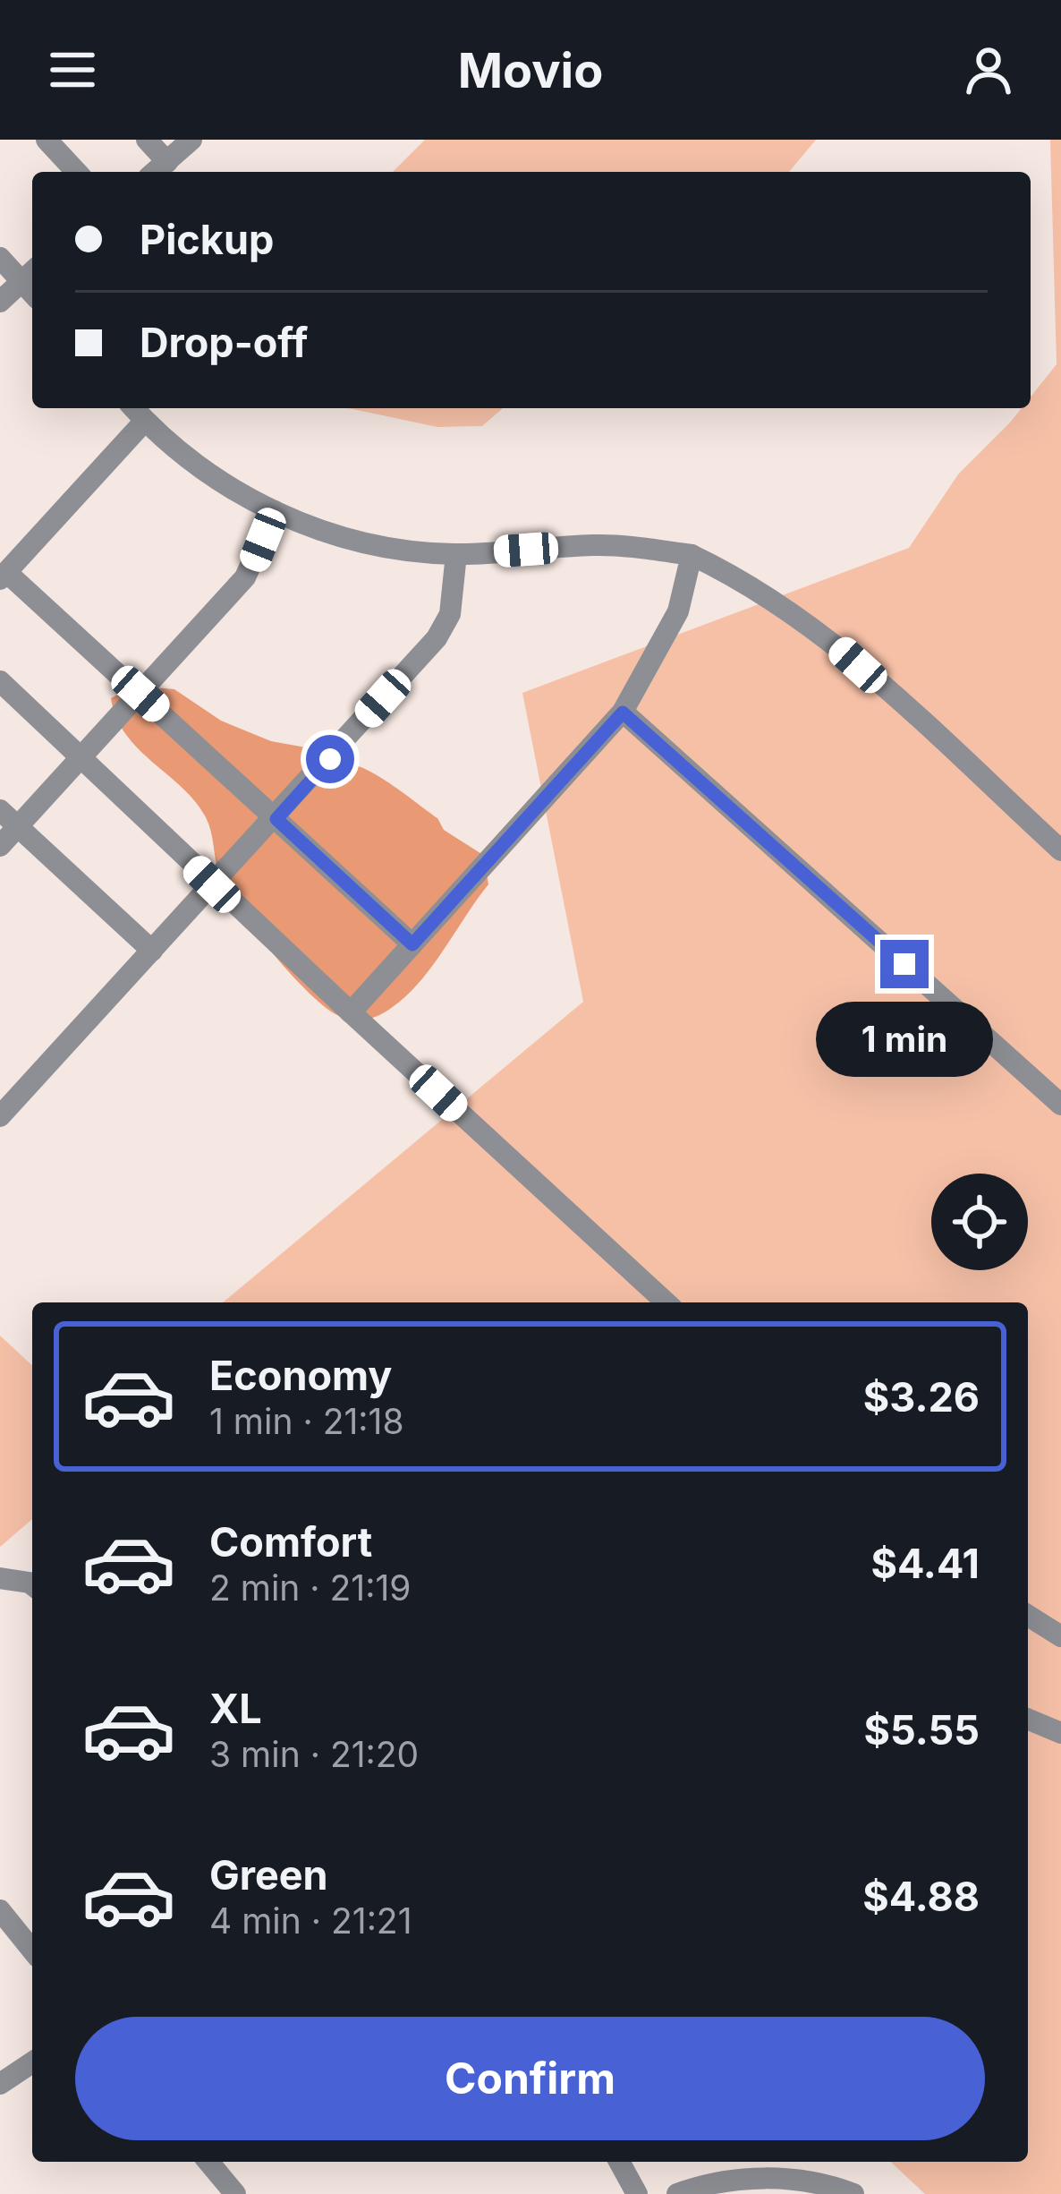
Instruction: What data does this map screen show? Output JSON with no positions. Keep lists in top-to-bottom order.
{
  "page": {
    "header": "Movio",
    "banner": ["Pickup", "Drop-off"],
    "bubble": "1 min",
    "list": [
      {
        "name": "Economy",
        "note": "1 min · 21:18",
        "value": "$3.26"
      },
      {
        "name": "Comfort",
        "note": "2 min · 21:19",
        "value": "$4.41"
      },
      {
        "name": "XL",
        "note": "3 min · 21:20",
        "value": "$5.55"
      },
      {
        "name": "Green",
        "note": "4 min · 21:21",
        "value": "$4.88"
      }
    ],
    "buttons": "Confirm"
  }
}
